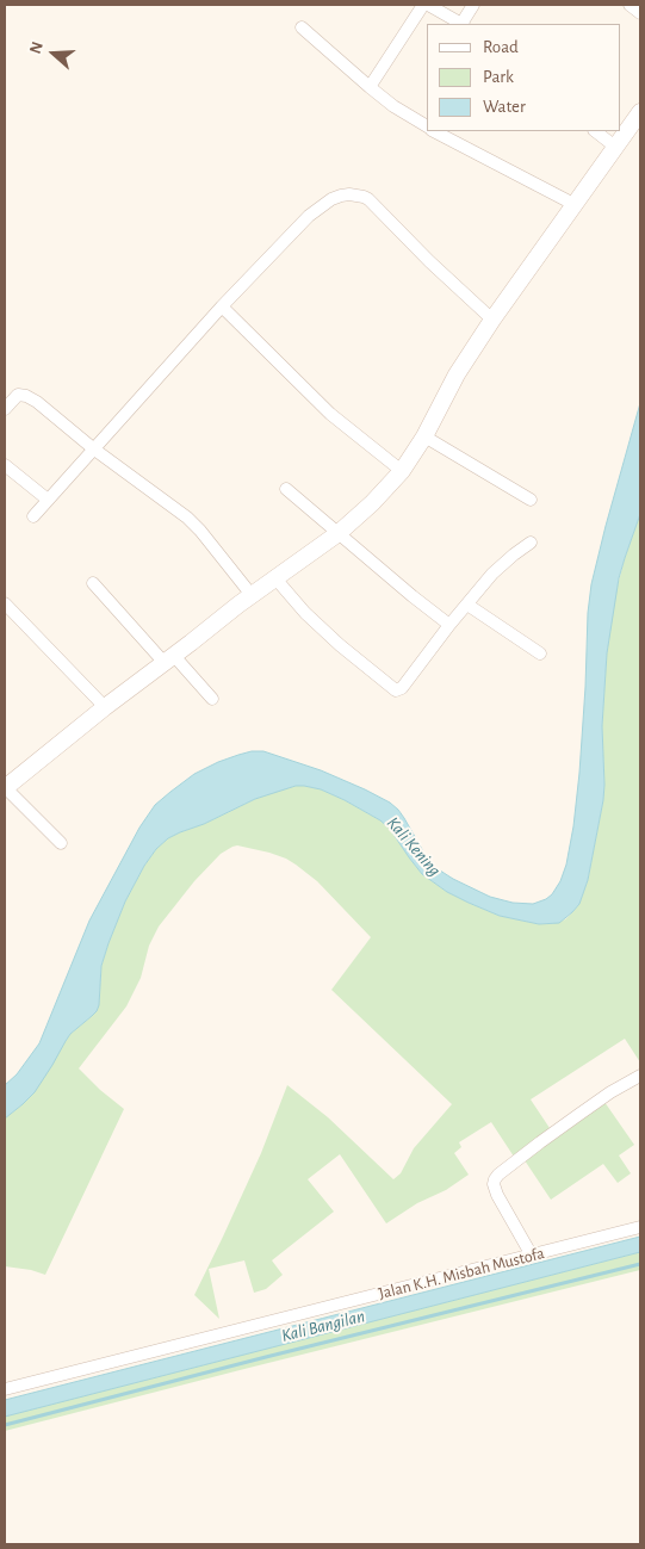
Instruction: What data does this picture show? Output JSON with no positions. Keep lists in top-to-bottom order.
{
  "streets": {
    "street": ["Jalan K.H. Misbah Mustofa"]
  },
  "water": ["Kali Kening", "Kali Bangilan"],
  "legend": ["Road", "Park", "Water"],
  "north": "left"
}
